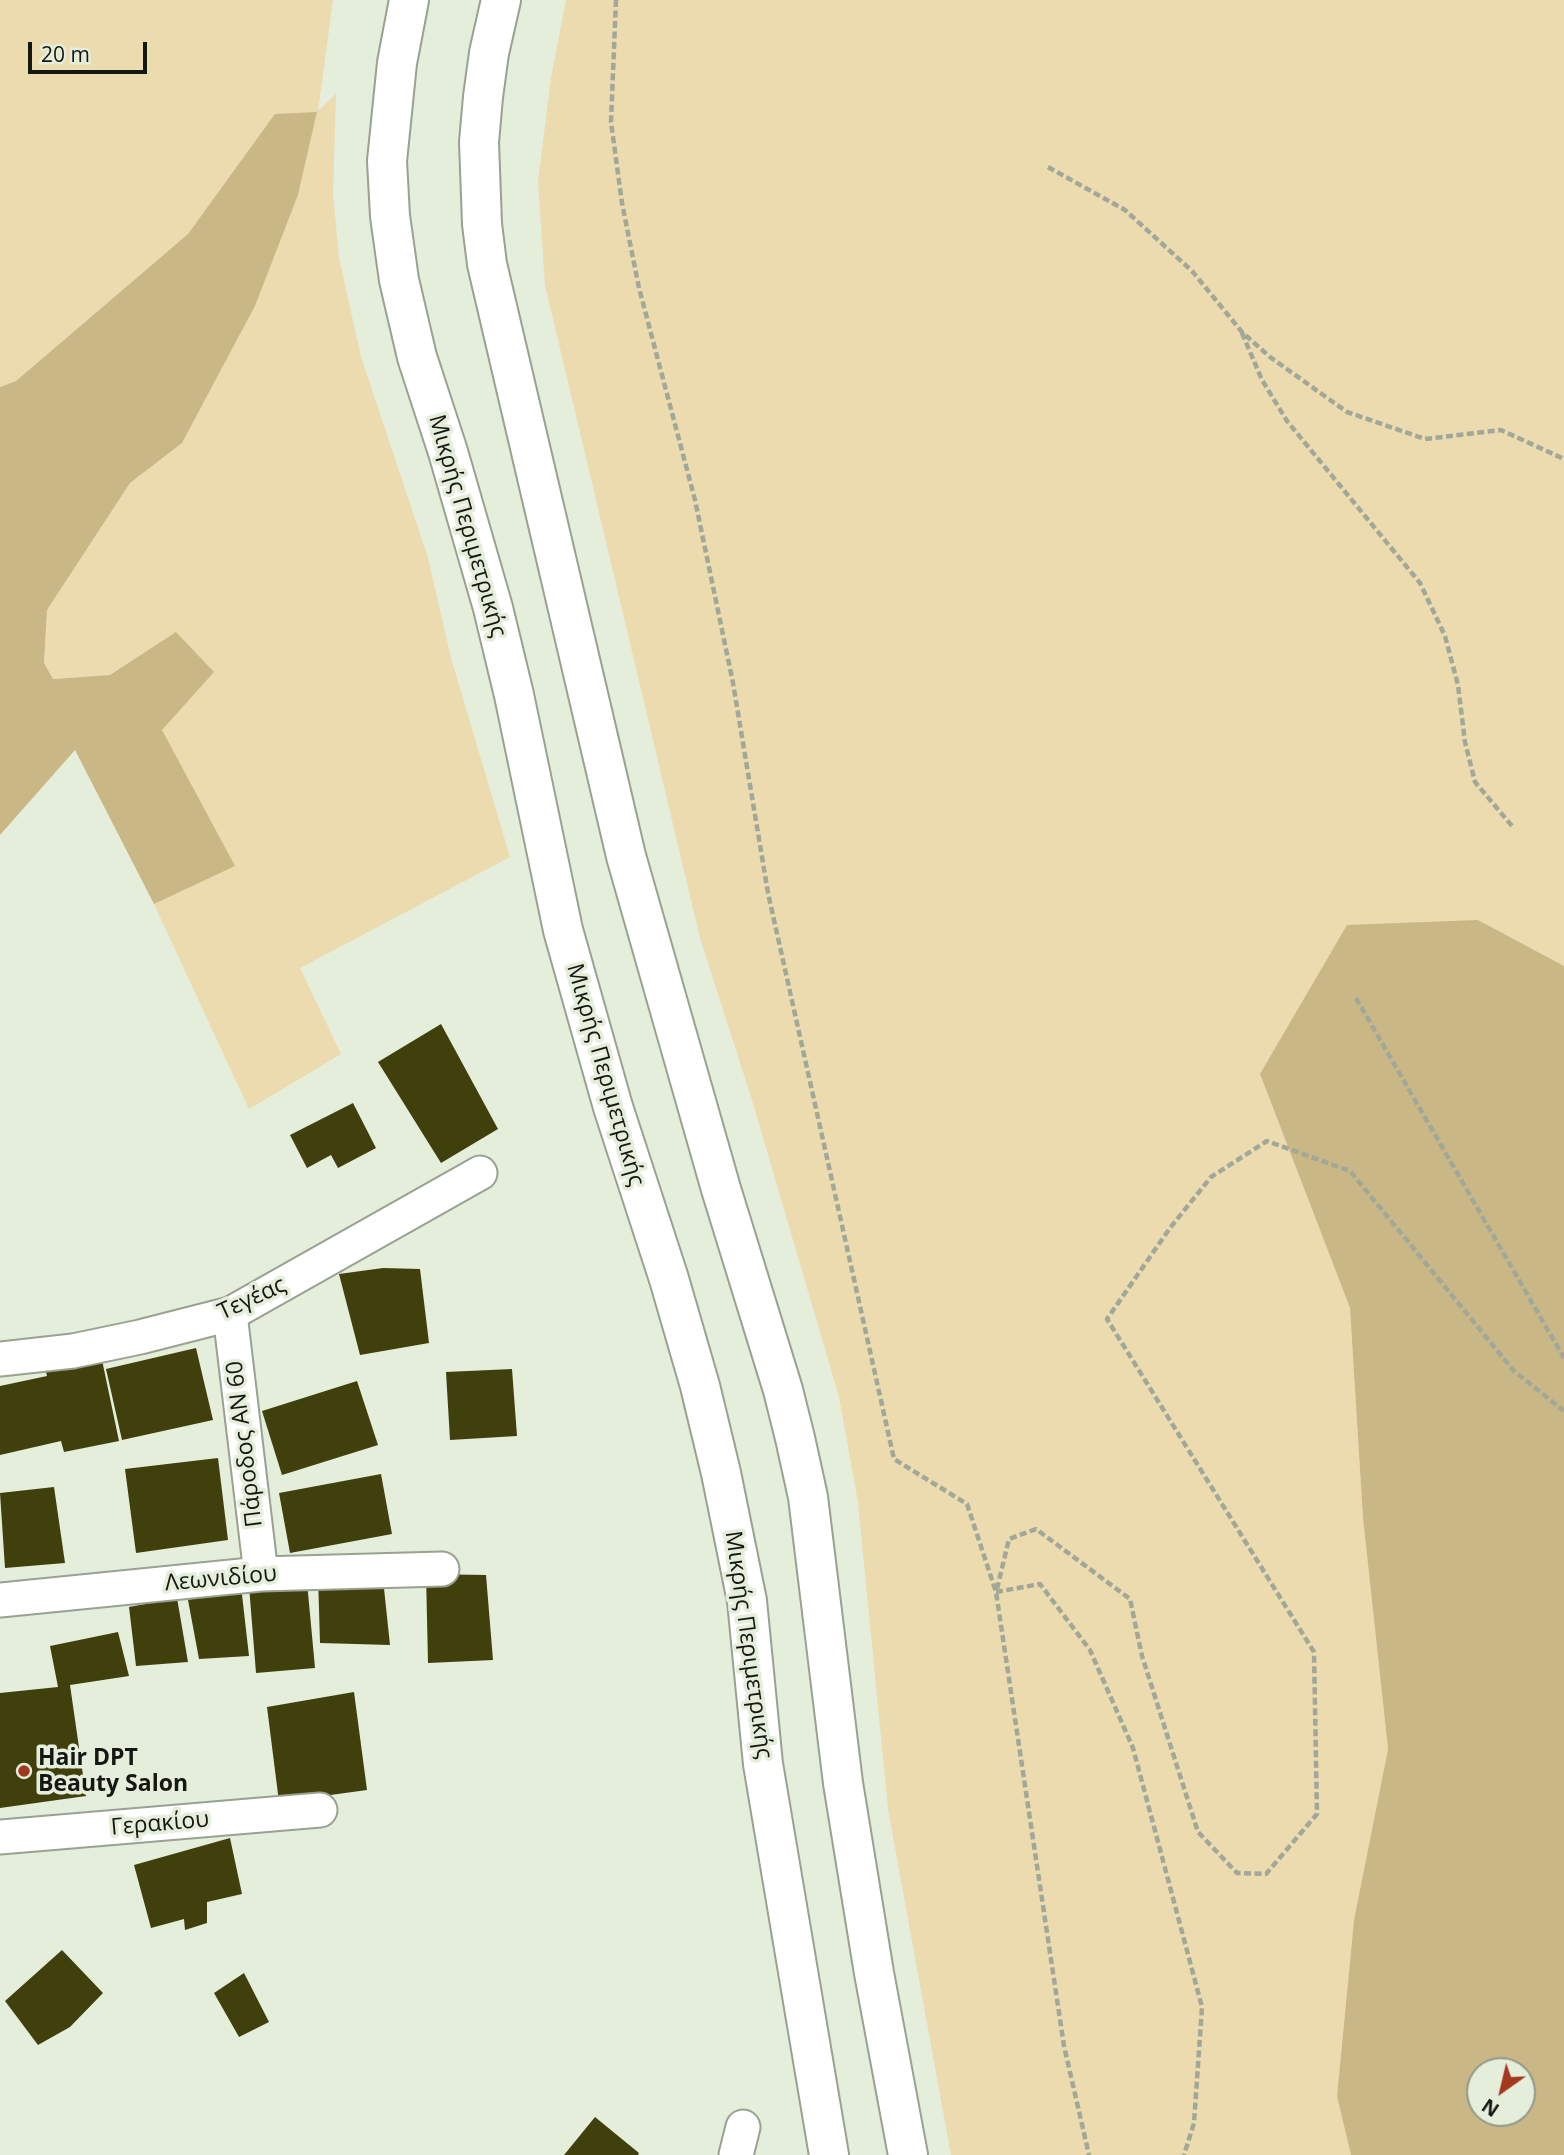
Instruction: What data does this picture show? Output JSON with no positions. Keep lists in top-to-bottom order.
{
  "streets": {
    "main road": ["Μικρής Περιμετρικής"],
    "street": [
      "Τεγέας",
      "Πάροδος ΑΝ 60",
      "Λεωνιδίου",
      "Γερακίου"
    ]
  },
  "crossings": [
    ["Τεγέας", "Πάροδος ΑΝ 60"],
    ["Πάροδος ΑΝ 60", "Λεωνιδίου"]
  ],
  "places": ["Hair DPT Beauty Salon"],
  "scale_bar": "20 m",
  "north": "bottom left"
}
